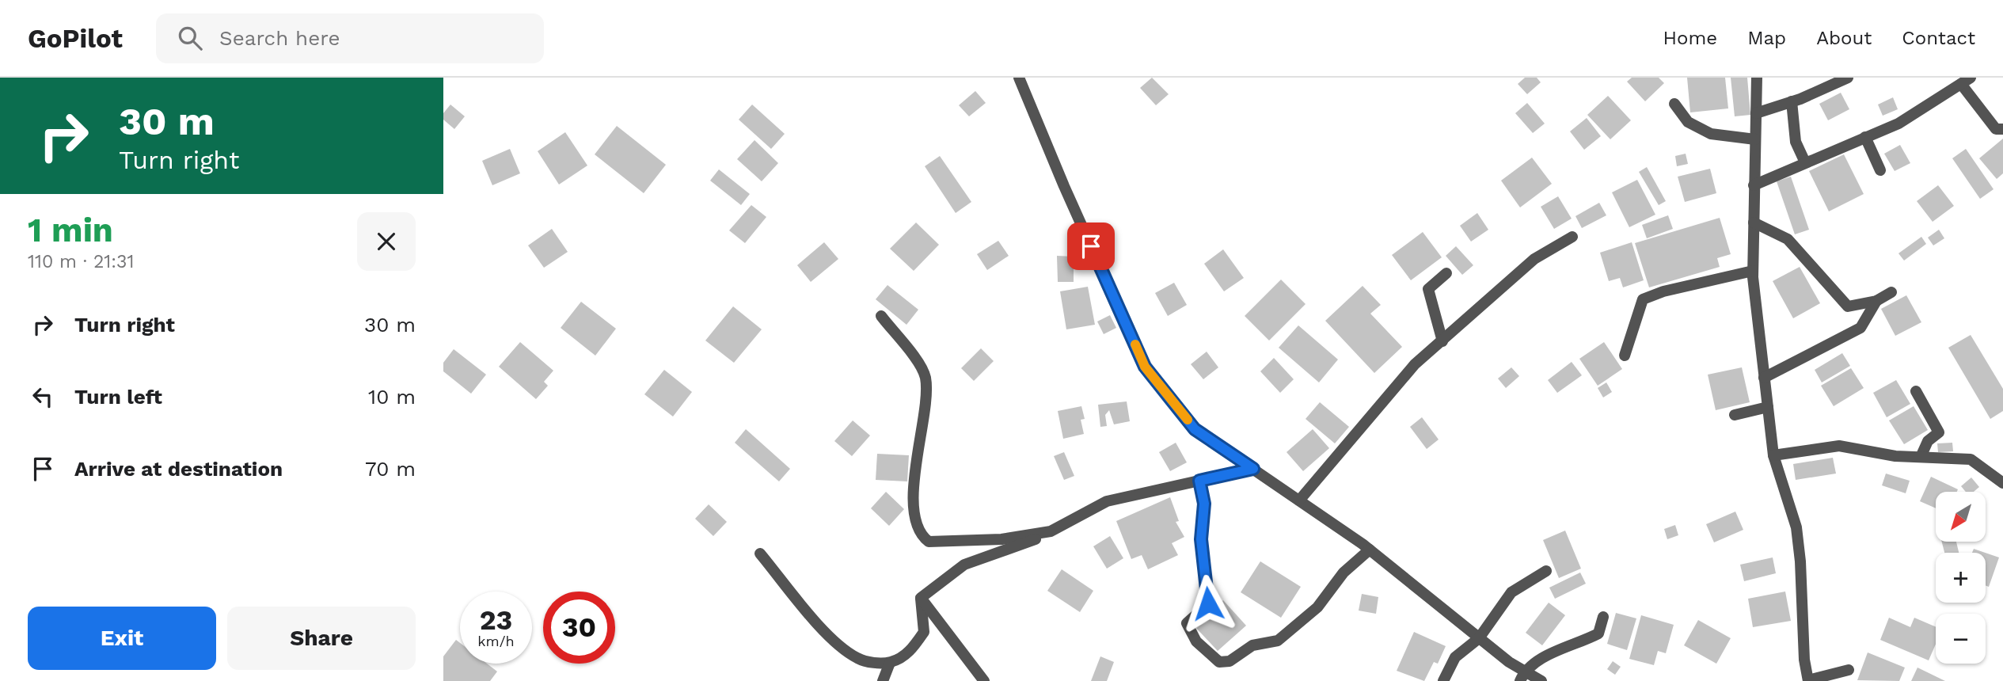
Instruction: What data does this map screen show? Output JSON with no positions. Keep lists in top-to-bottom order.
{
  "north": "bottom left",
  "page": {
    "header": "GoPilot",
    "search": "Search here",
    "nav": [
      "Home",
      "Map",
      "About",
      "Contact"
    ],
    "turn": ["30 m", "Turn right"],
    "heading": ["1 min", "110 m · 21:31"],
    "list": [
      {
        "name": "Turn right",
        "value": "30 m"
      },
      {
        "name": "Turn left",
        "value": "10 m"
      },
      {
        "name": "Arrive at destination",
        "value": "70 m"
      }
    ],
    "map_buttons": ["+", "−"],
    "speed": "23 km/h",
    "limit": "30",
    "buttons": ["Exit", "Share"]
  }
}
